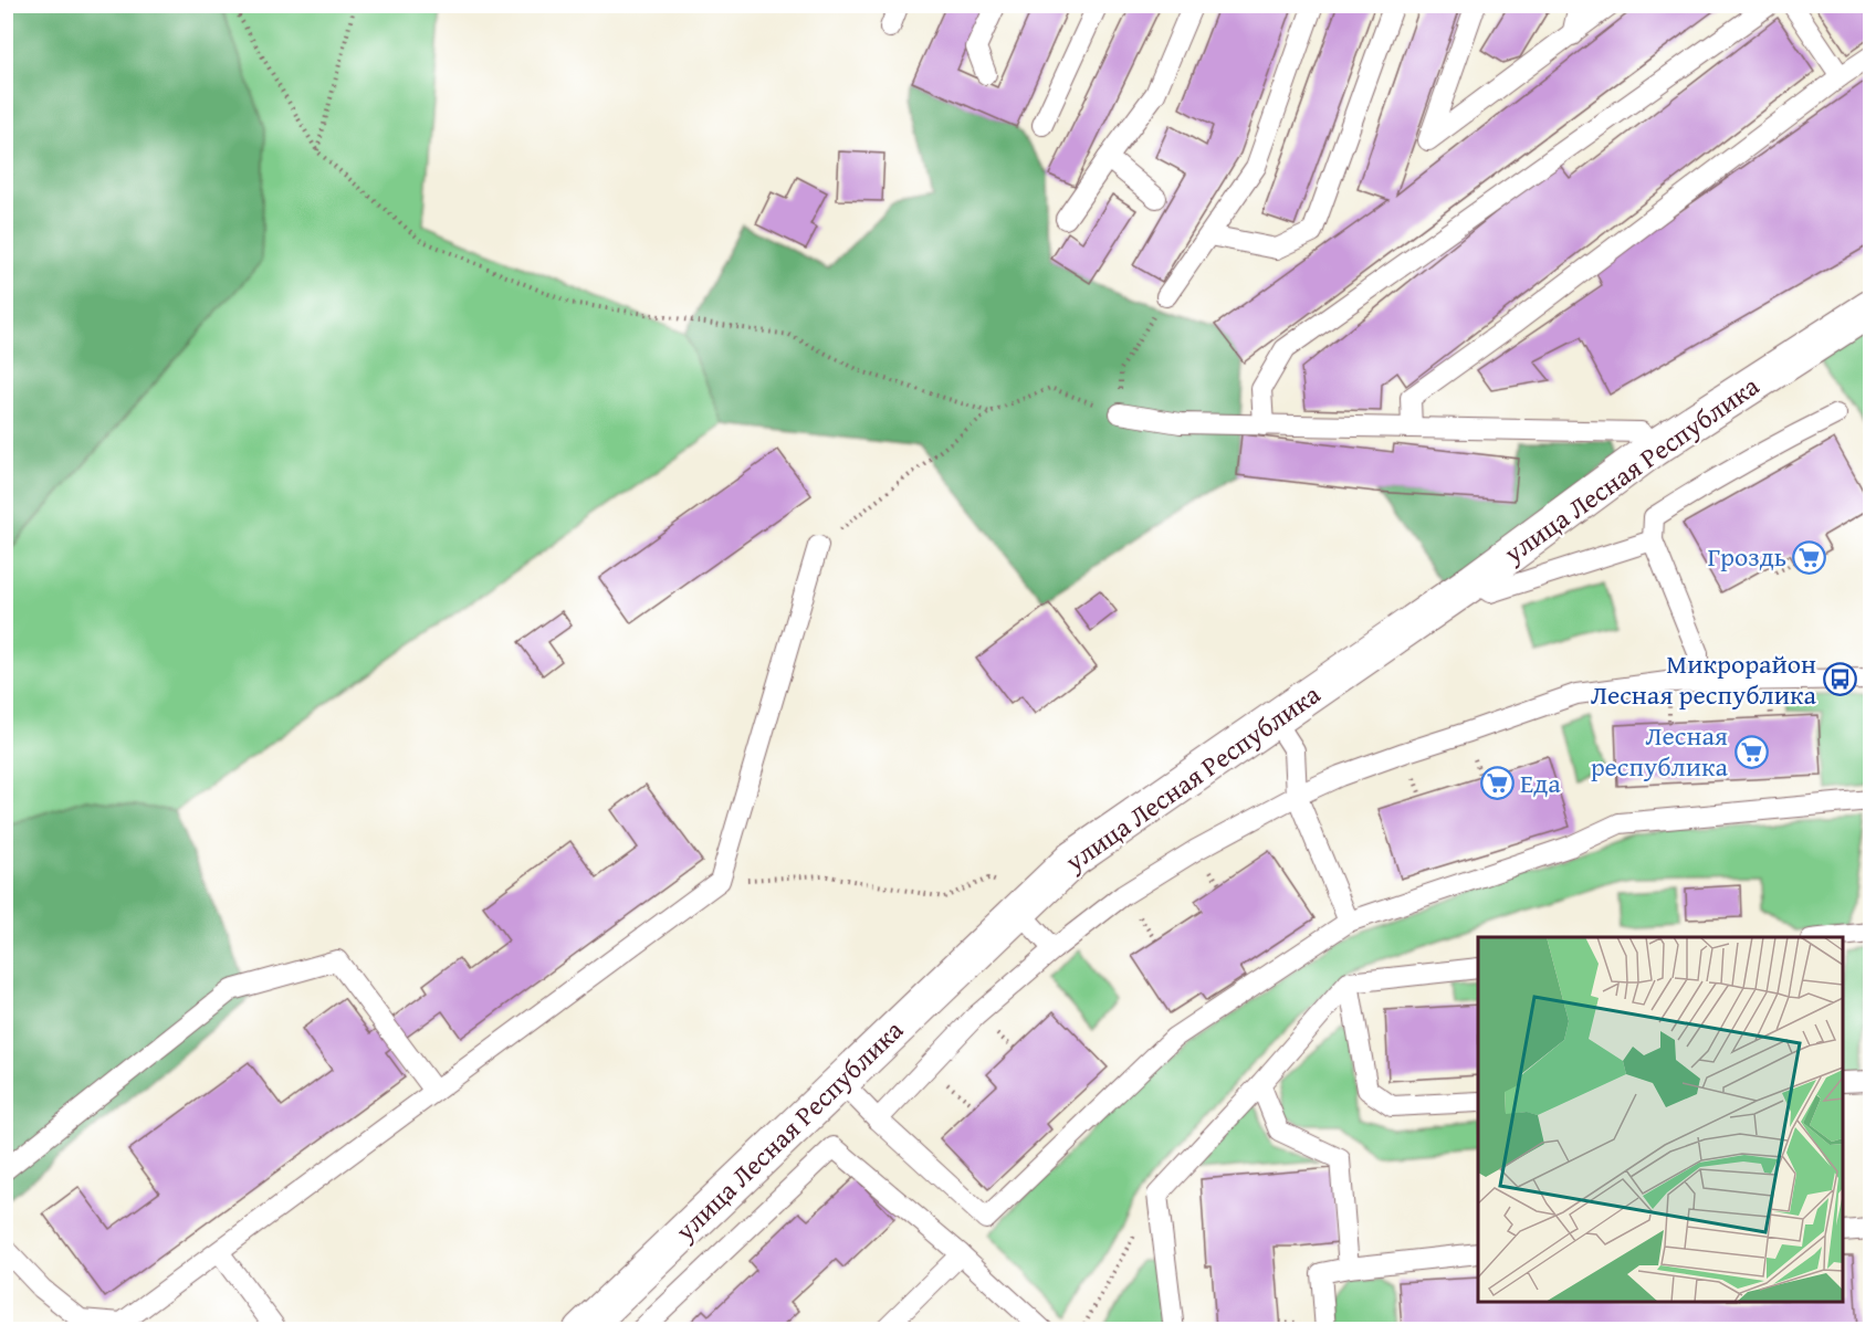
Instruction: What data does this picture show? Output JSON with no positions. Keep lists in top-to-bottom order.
{
  "streets": {
    "street": ["улица Лесная Республика"]
  },
  "places": {
    "supermarket": ["Гроздь", "Лесная республика", "Еда"],
    "bus stop": ["Микрорайон Лесная республика"]
  }
}
